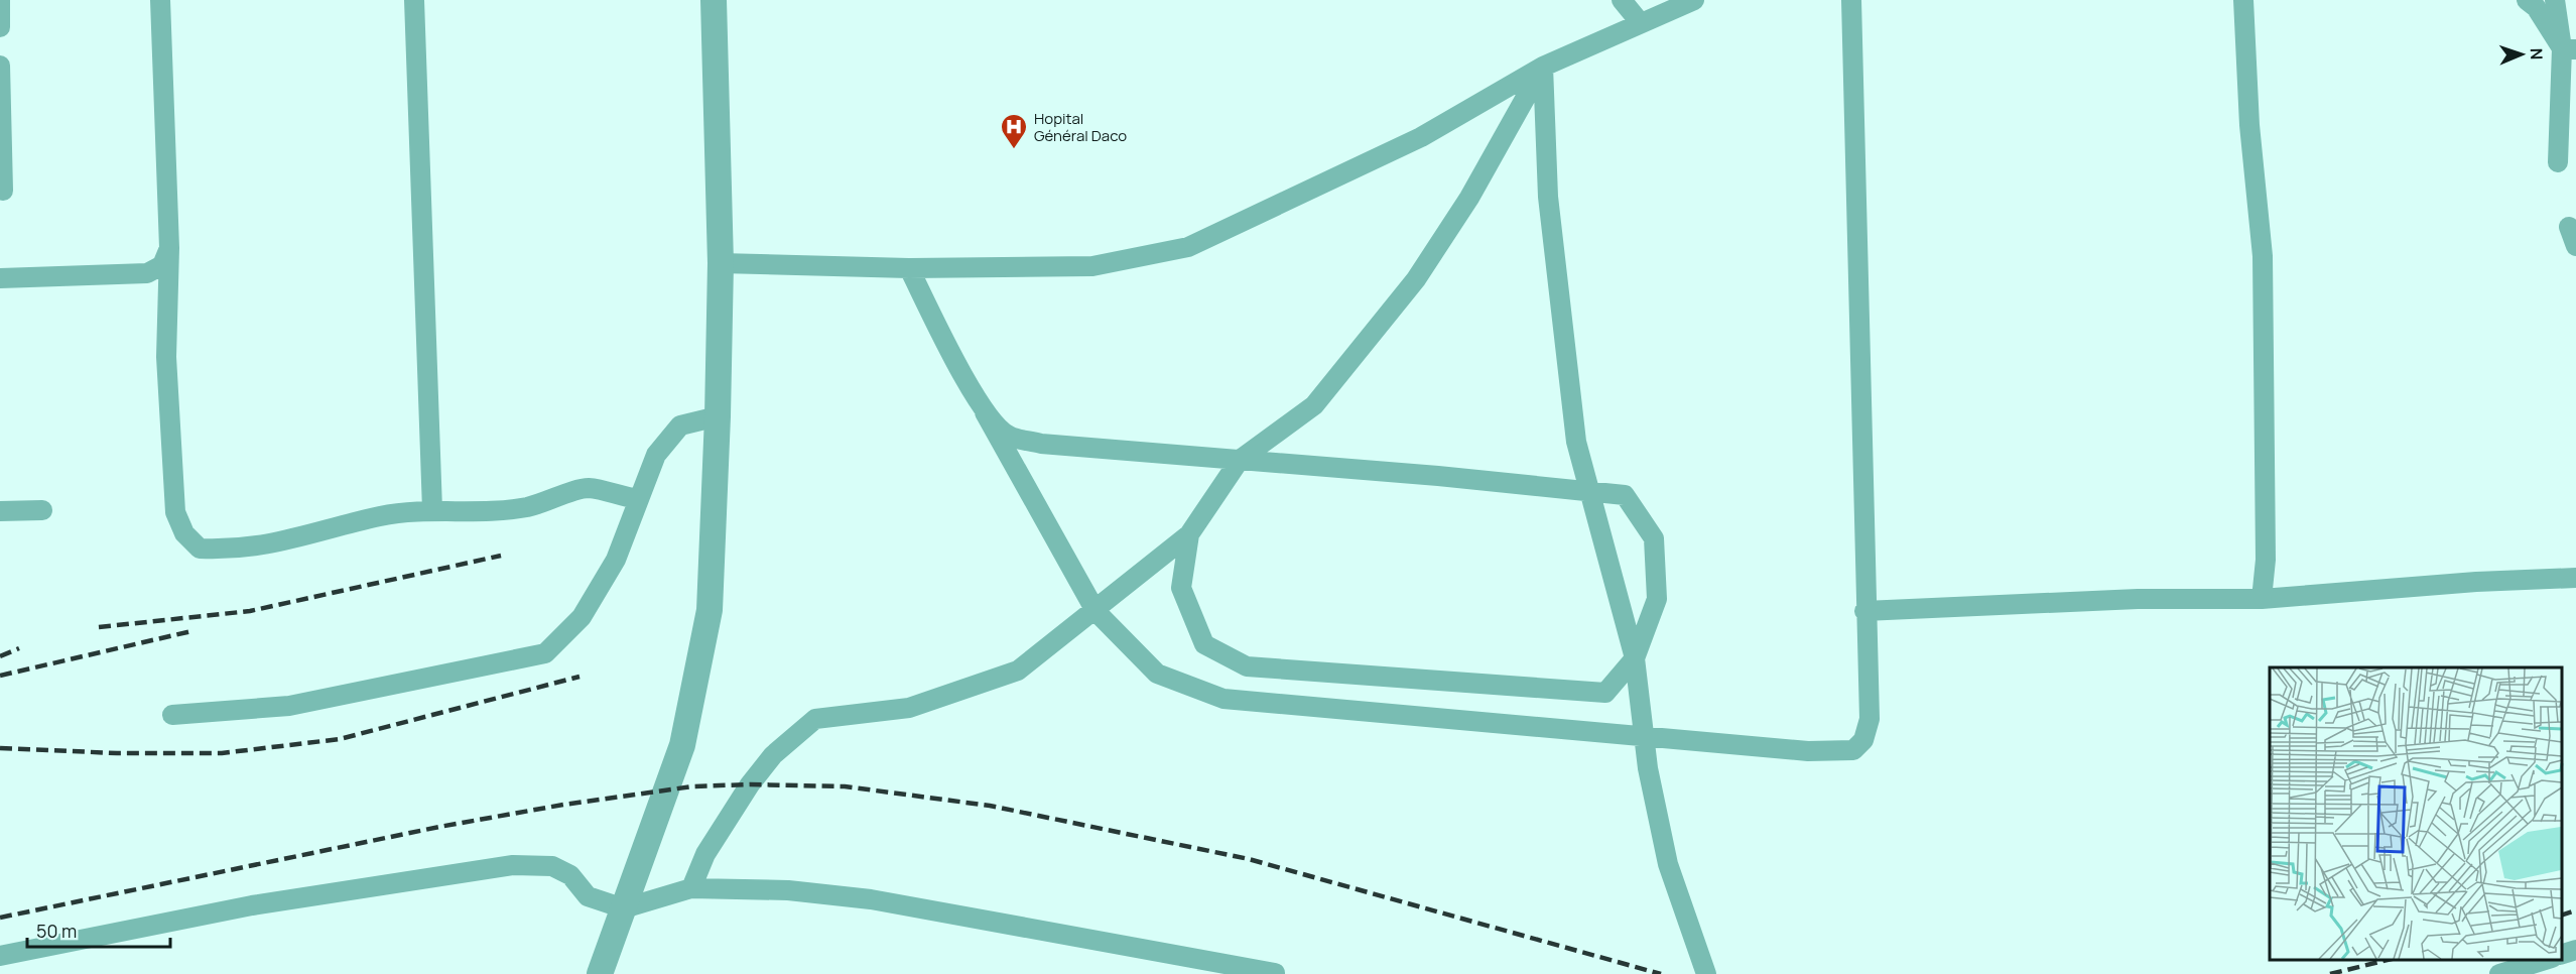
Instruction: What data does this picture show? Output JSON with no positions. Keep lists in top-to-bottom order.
{
  "places": {
    "hospital": ["Hopital Général Daco"]
  },
  "scale_bar": "50 m",
  "north": "right"
}
